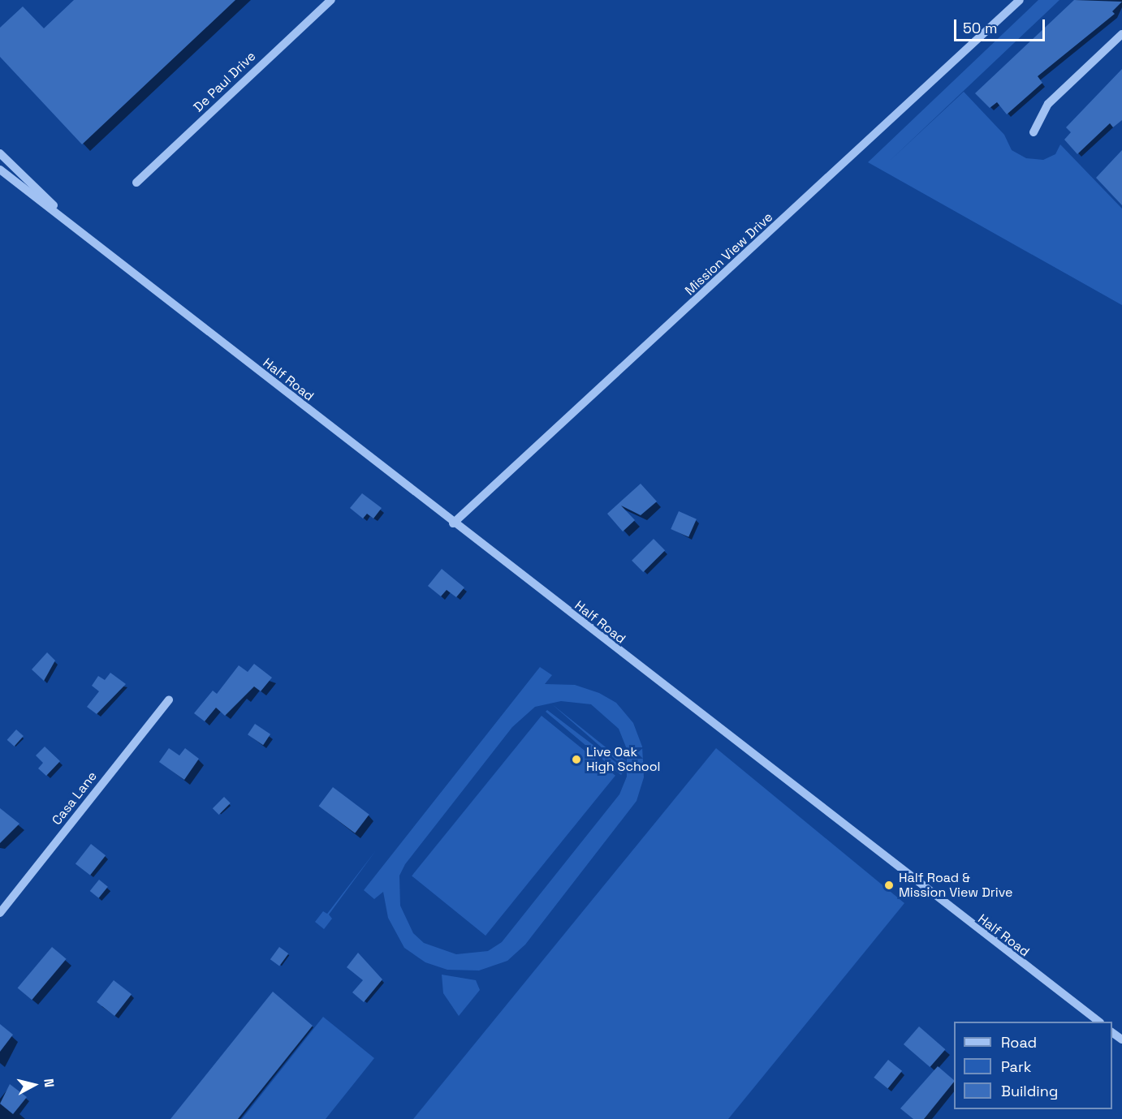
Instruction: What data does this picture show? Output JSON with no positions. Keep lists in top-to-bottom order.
{
  "streets": {
    "street": [
      "De Paul Drive",
      "Mission View Drive",
      "Half Road",
      "Casa Lane"
    ]
  },
  "crossings": [
    ["Mission View Drive", "Half Road"]
  ],
  "places": ["Live Oak High School", "Half Road & Mission View Drive"],
  "legend": ["Road", "Park", "Building"],
  "scale_bar": "50 m",
  "north": "right"
}
